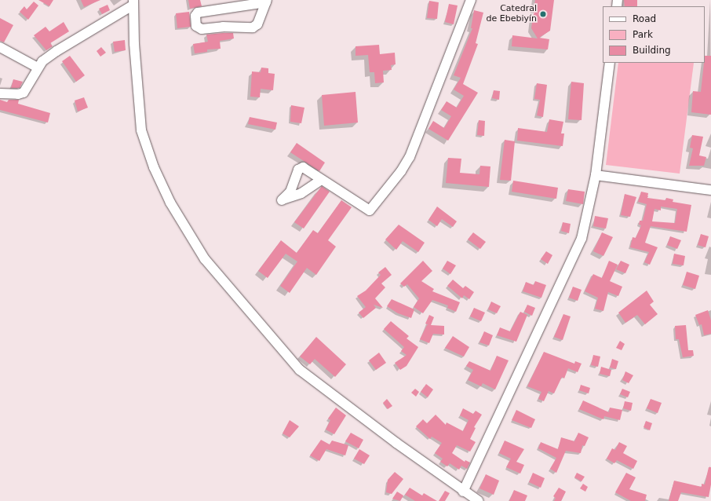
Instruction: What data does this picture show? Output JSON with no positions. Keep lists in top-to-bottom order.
{
  "places": ["Catedral de Ebebiyín"],
  "legend": ["Road", "Park", "Building"]
}
